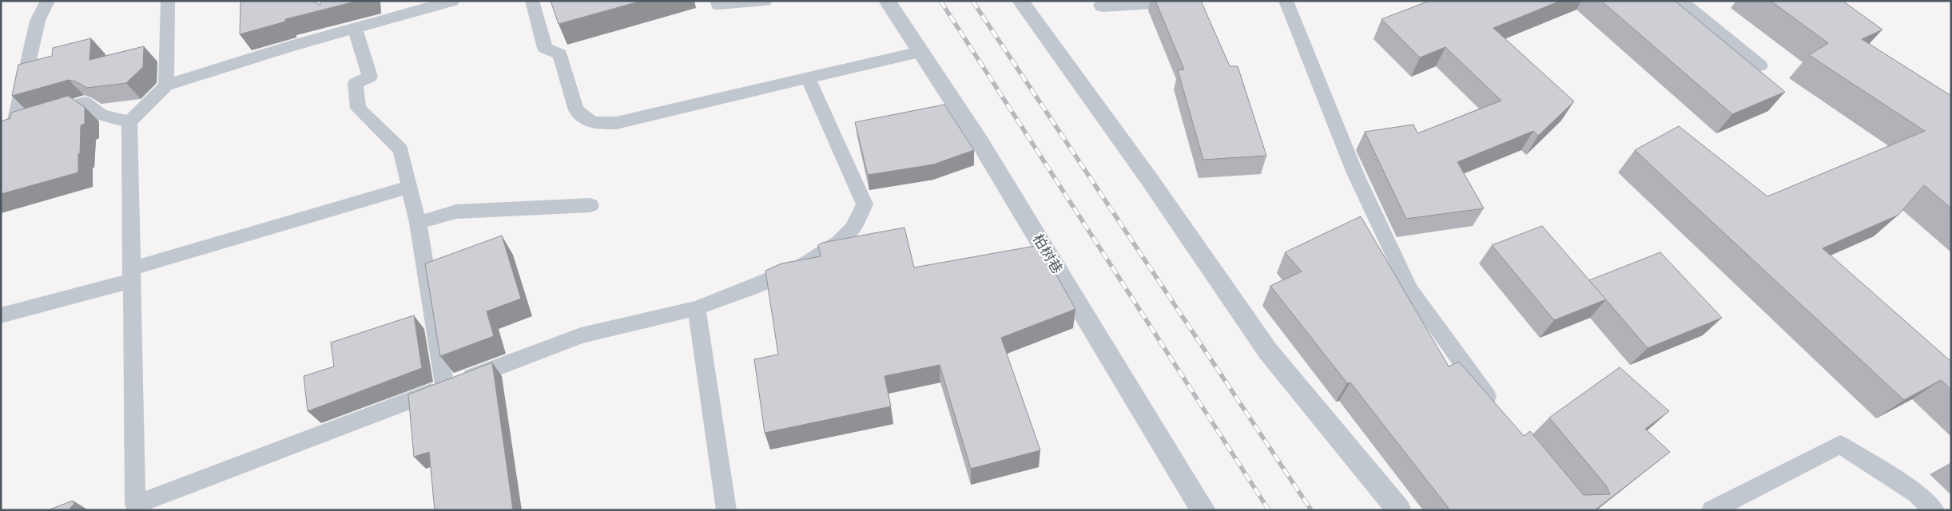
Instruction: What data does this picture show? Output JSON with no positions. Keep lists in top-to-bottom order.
{
  "streets": {
    "street": ["柏树巷"]
  }
}
